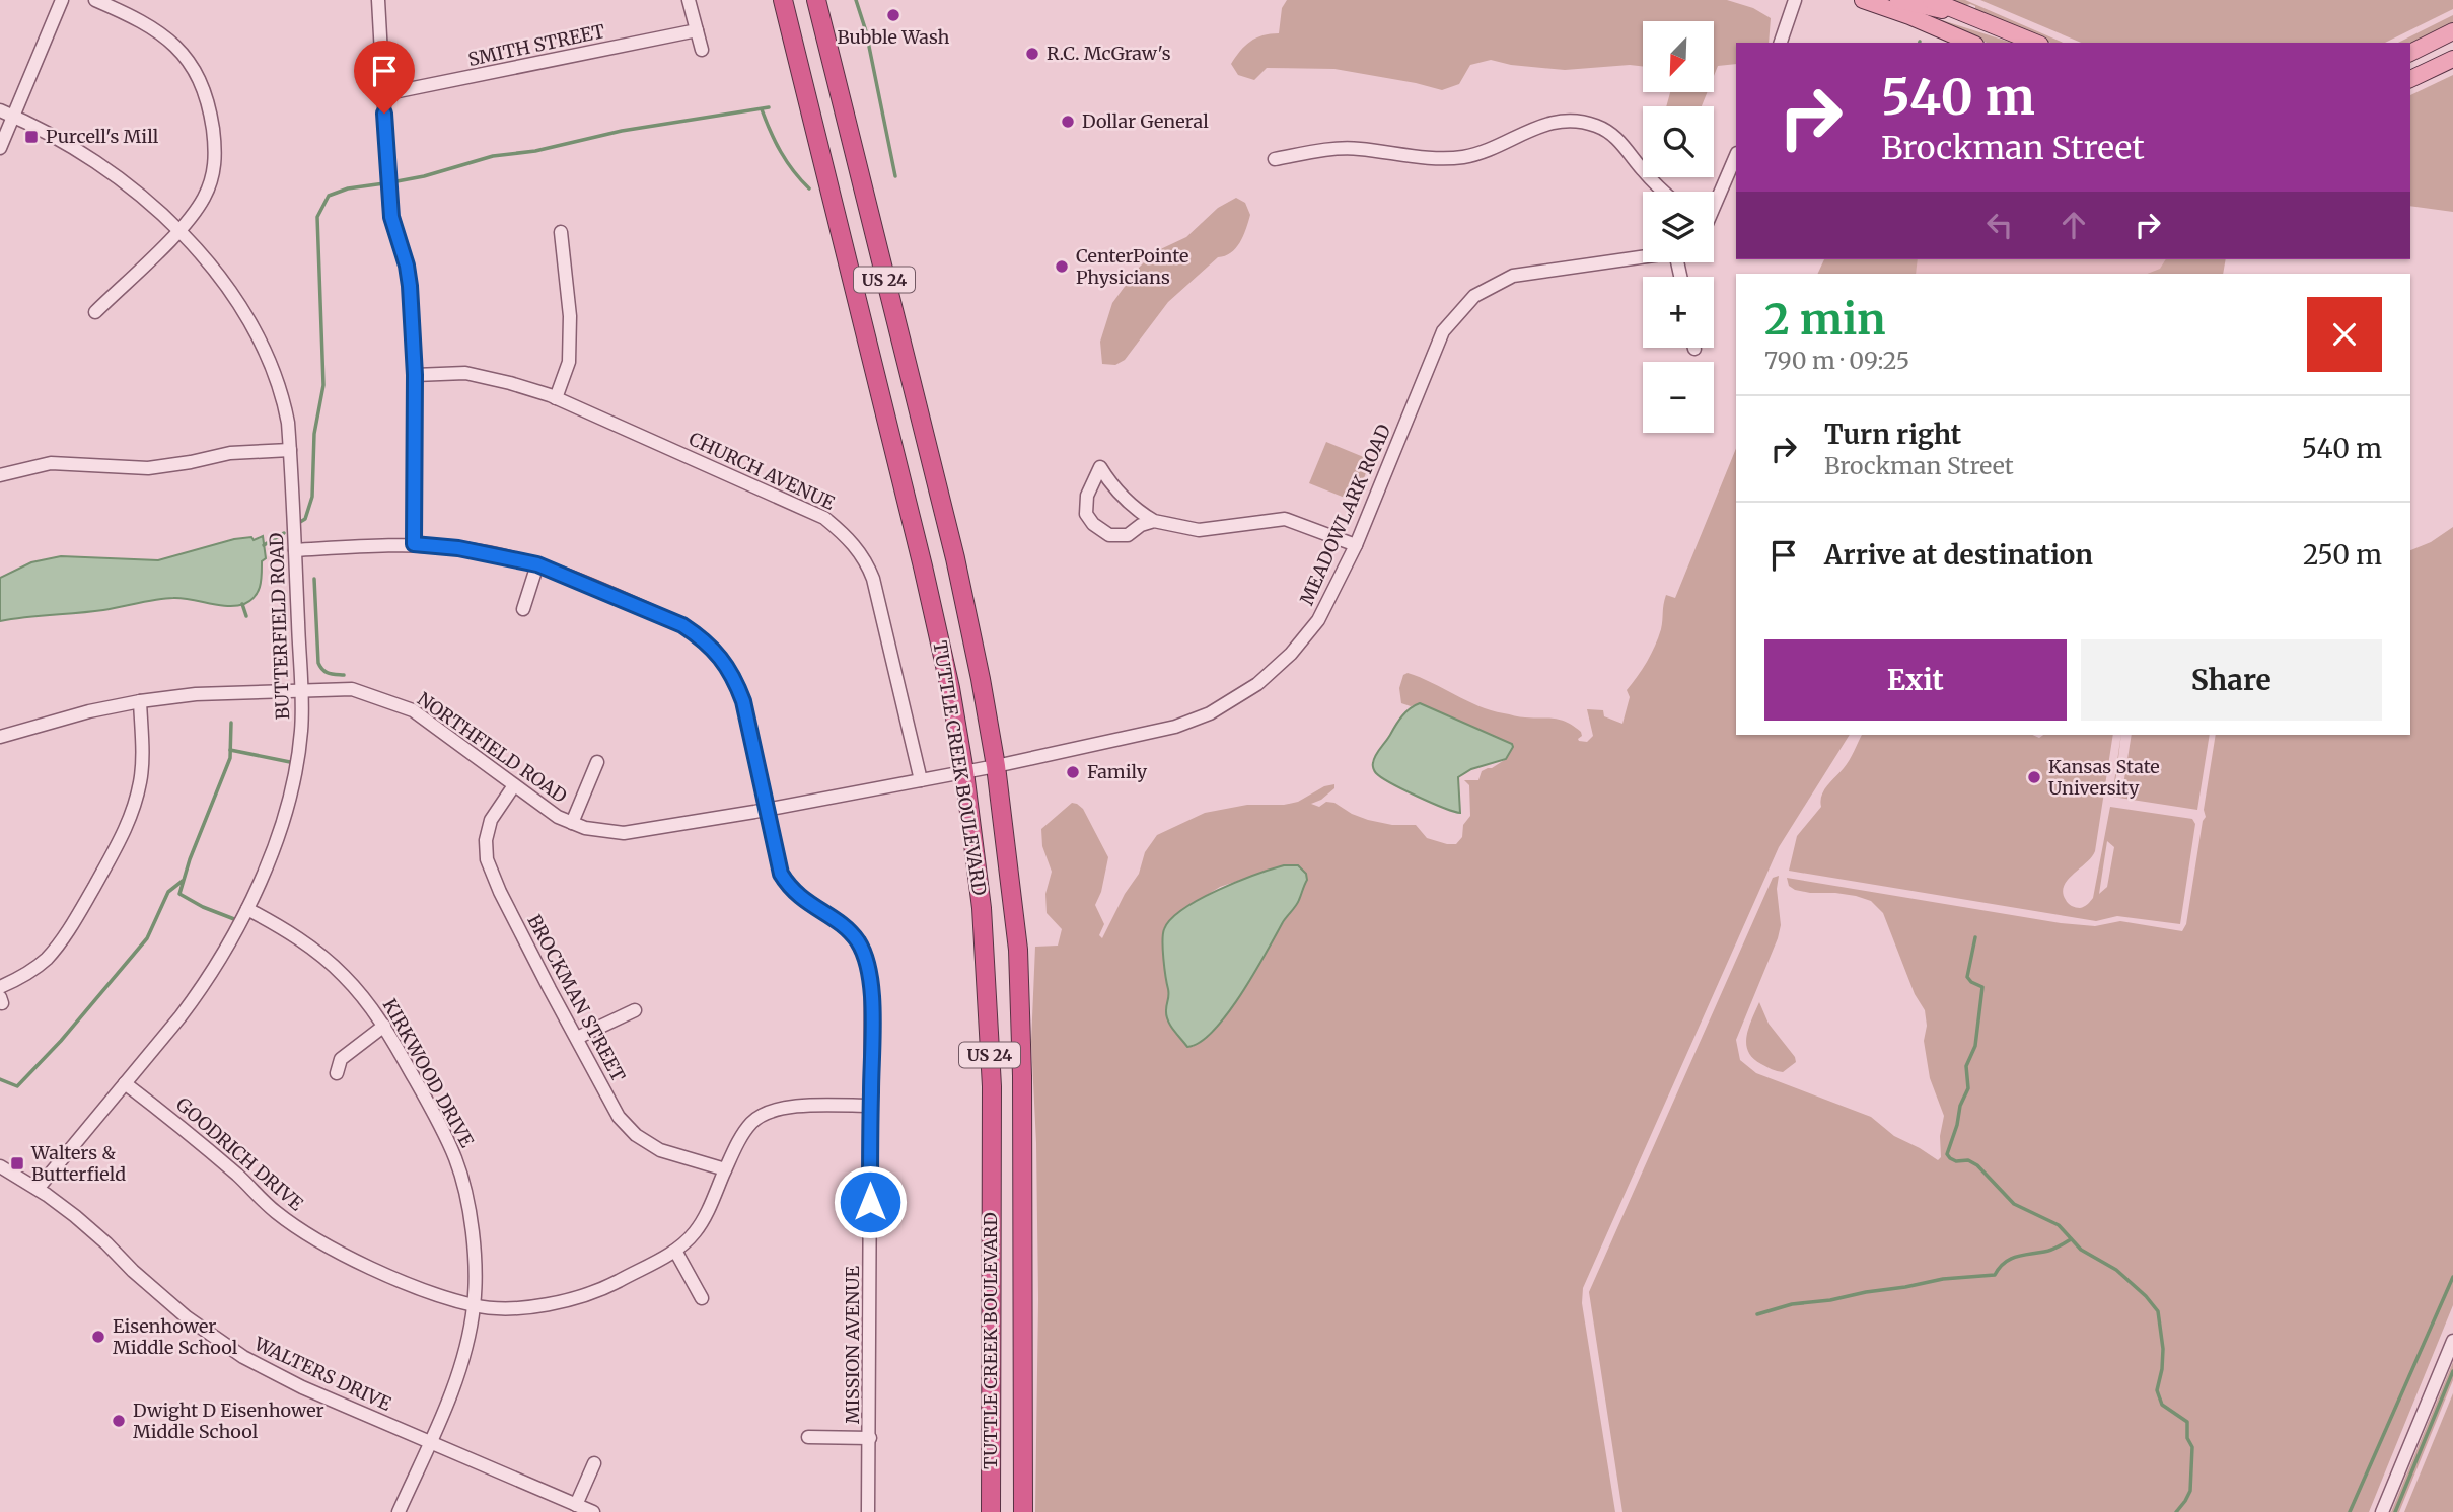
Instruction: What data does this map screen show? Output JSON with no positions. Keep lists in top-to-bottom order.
{
  "streets": {
    "highway": ["US 24", "TUTTLE CREEK BOULEVARD"],
    "street": [
      "SMITH STREET",
      "CHURCH AVENUE",
      "MEADOWLARK ROAD",
      "BUTTERFIELD ROAD",
      "NORTHFIELD ROAD",
      "BROCKMAN STREET",
      "KIRKWOOD DRIVE",
      "GOODRICH DRIVE",
      "MISSION AVENUE",
      "WALTERS DRIVE"
    ]
  },
  "crossings": [
    ["CHURCH AVENUE", "NORTHFIELD ROAD"],
    ["MEADOWLARK ROAD", "NORTHFIELD ROAD"],
    ["MEADOWLARK ROAD", "TUTTLE CREEK BOULEVARD"],
    ["BUTTERFIELD ROAD", "NORTHFIELD ROAD"],
    ["BUTTERFIELD ROAD", "KIRKWOOD DRIVE"],
    ["BUTTERFIELD ROAD", "GOODRICH DRIVE"],
    ["BUTTERFIELD ROAD", "MISSION AVENUE"],
    ["BUTTERFIELD ROAD", "WALTERS DRIVE"],
    ["NORTHFIELD ROAD", "TUTTLE CREEK BOULEVARD"],
    ["NORTHFIELD ROAD", "BROCKMAN STREET"],
    ["NORTHFIELD ROAD", "MISSION AVENUE"],
    ["BROCKMAN STREET", "GOODRICH DRIVE"],
    ["KIRKWOOD DRIVE", "GOODRICH DRIVE"],
    ["KIRKWOOD DRIVE", "WALTERS DRIVE"],
    ["GOODRICH DRIVE", "MISSION AVENUE"]
  ],
  "places": {
    "other": [
      "Bubble Wash",
      "R.C. McGraw's",
      "Dollar General",
      "CenterPointe Physicians",
      "Family",
      "Kansas State University",
      "Eisenhower Middle School",
      "Dwight D Eisenhower Middle School"
    ],
    "transit": ["Purcell's Mill", "Walters & Butterfield"]
  },
  "north": "bottom left",
  "page": {
    "map_buttons": ["+", "−"],
    "turn": ["540 m", "Brockman Street"],
    "heading": ["2 min", "790 m · 09:25"],
    "list": [
      {
        "name": "Turn right",
        "note": "Brockman Street",
        "value": "540 m"
      },
      {
        "name": "Arrive at destination",
        "value": "250 m"
      }
    ],
    "buttons": ["Exit", "Share"]
  }
}
